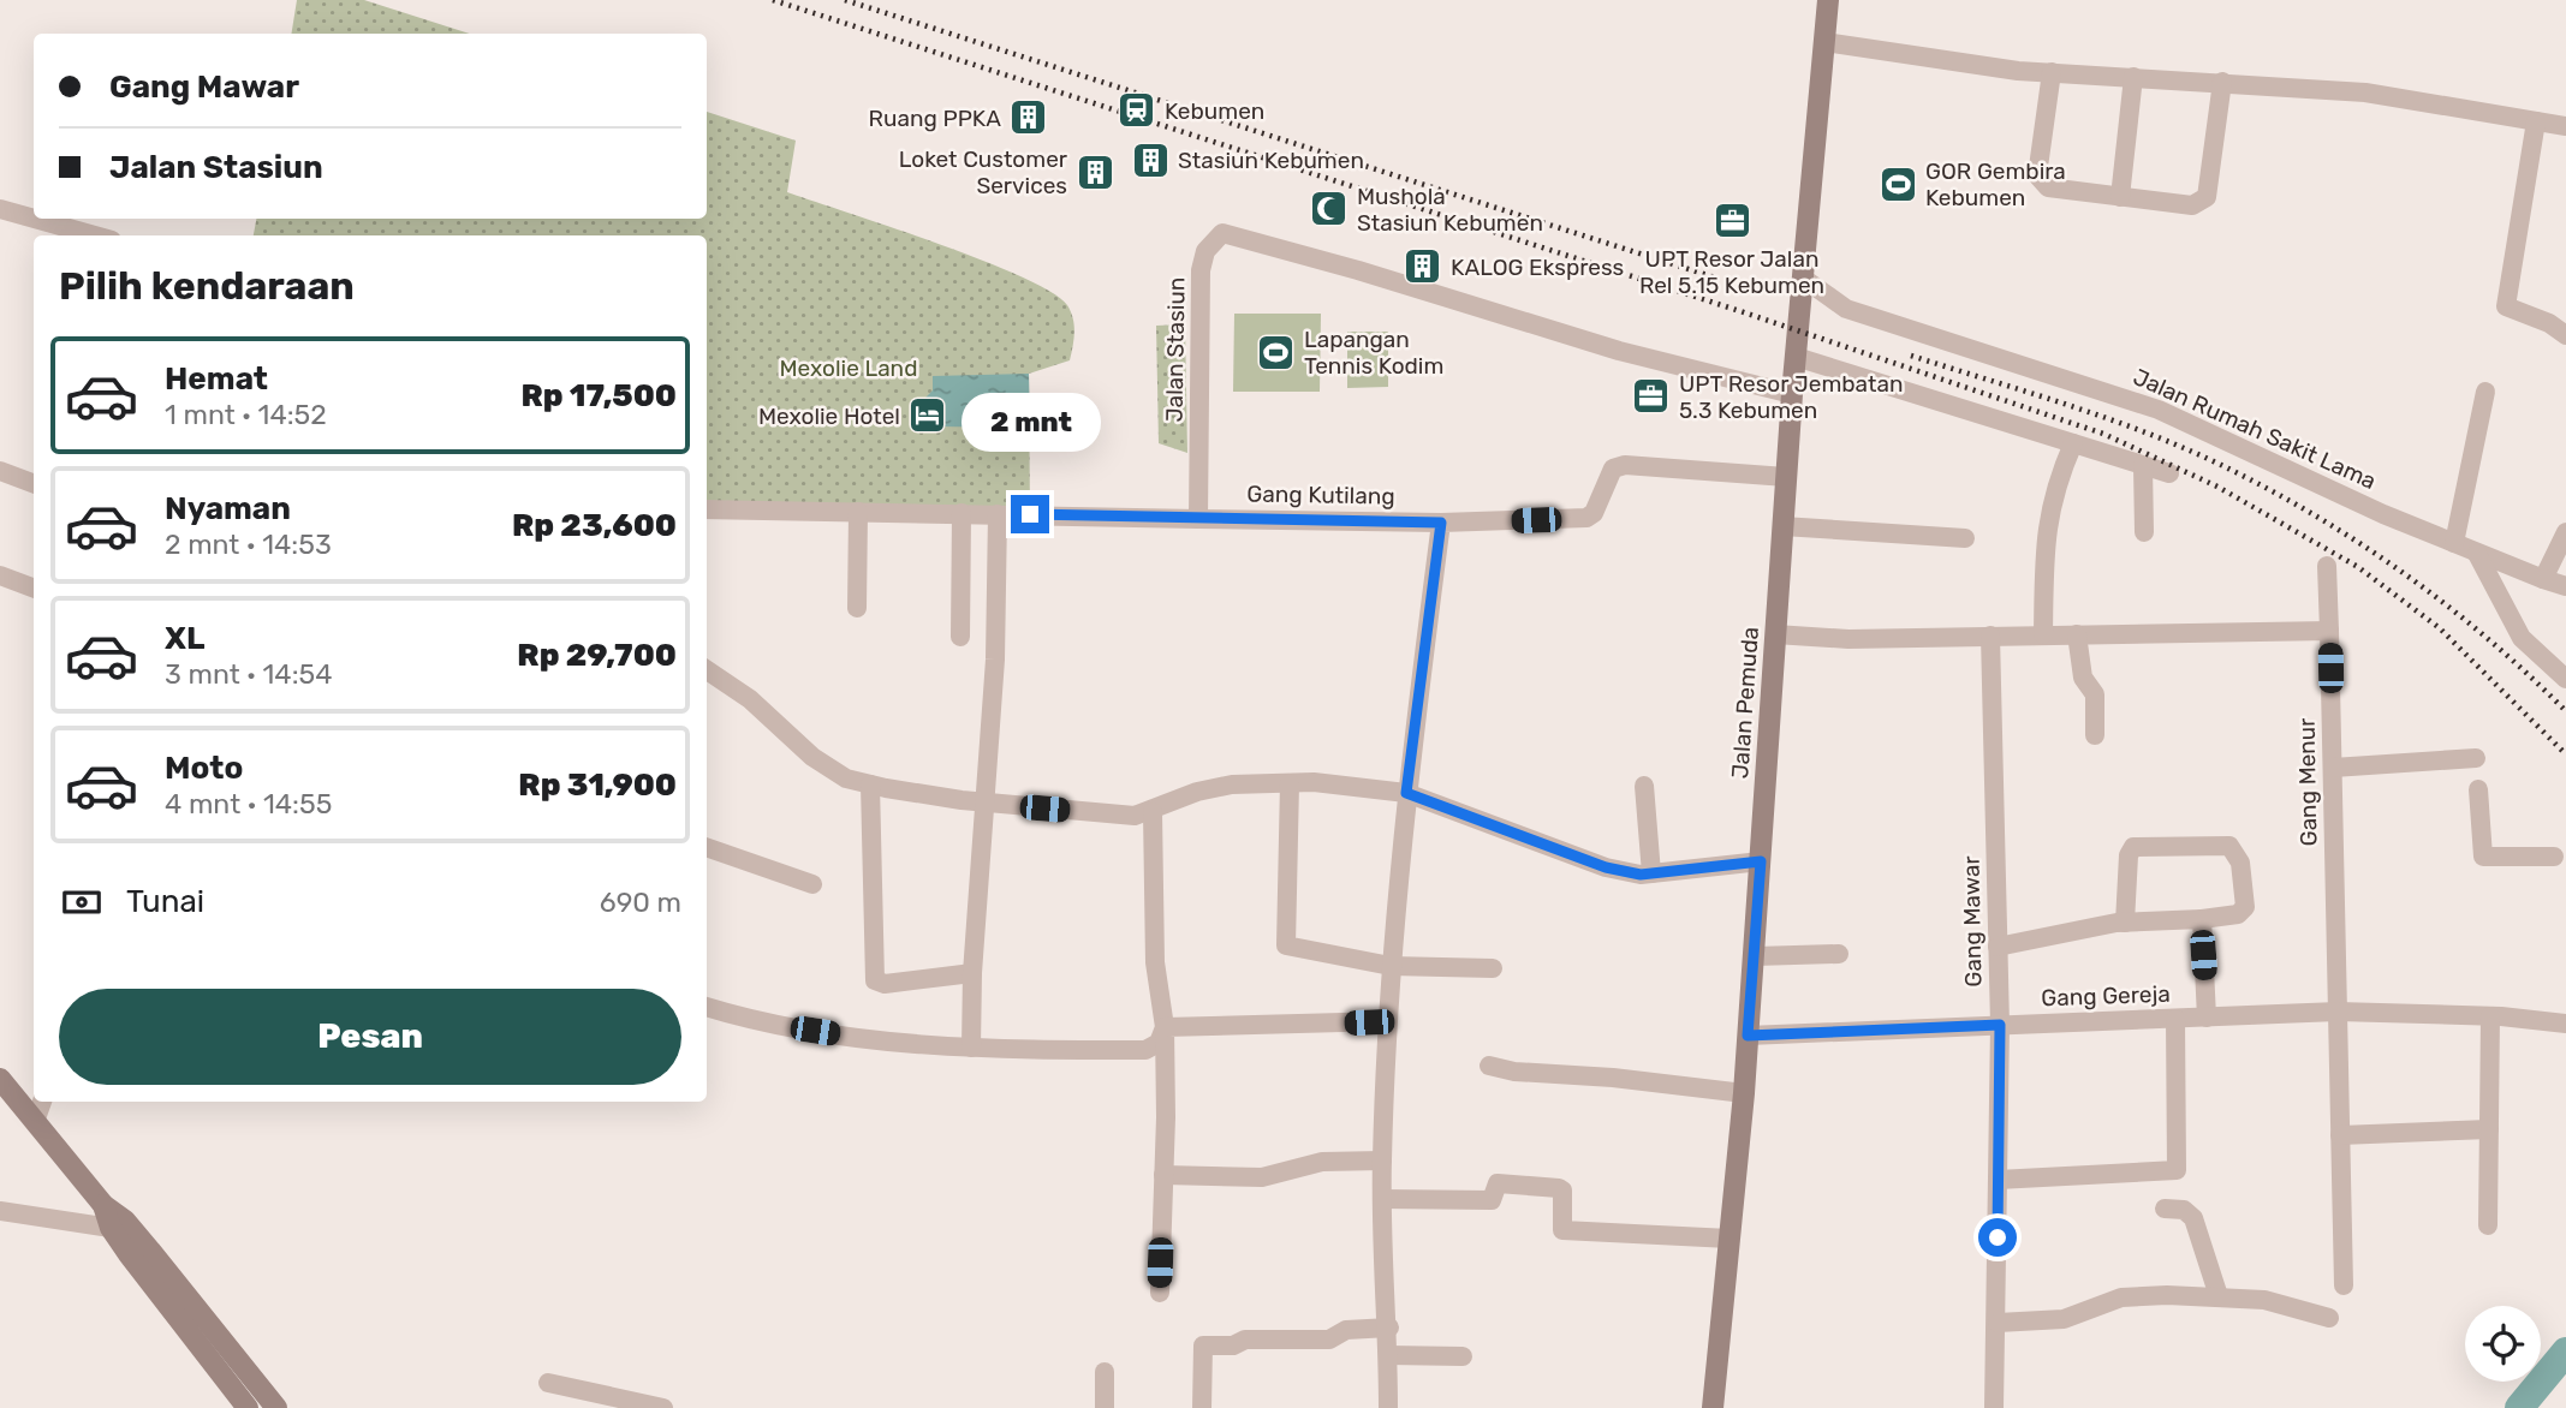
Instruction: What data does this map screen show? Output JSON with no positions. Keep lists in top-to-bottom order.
{
  "streets": {
    "main road": ["Jalan Pemuda"],
    "street": [
      "Jalan Stasiun",
      "Jalan Rumah Sakit Lama",
      "Gang Kutilang",
      "Gang Menur",
      "Gang Mawar",
      "Gang Gereja"
    ]
  },
  "crossings": [
    ["Jalan Stasiun", "Gang Kutilang"],
    ["Jalan Stasiun", "Jalan Pemuda"],
    ["Jalan Rumah Sakit Lama", "Jalan Pemuda"],
    ["Gang Kutilang", "Jalan Pemuda"],
    ["Jalan Pemuda", "Gang Gereja"],
    ["Gang Menur", "Gang Gereja"],
    ["Gang Mawar", "Gang Gereja"]
  ],
  "parks": ["Mexolie Land"],
  "places": {
    "station": ["Kebumen"],
    "building": [
      "Ruang PPKA",
      "Stasiun Kebumen",
      "Loket Customer Services",
      "KALOG Ekspress"
    ],
    "sports": ["GOR Gembira Kebumen", "Lapangan Tennis Kodim"],
    "mosque": ["Mushola Stasiun Kebumen"],
    "office": ["UPT Resor Jalan Rel 5.15 Kebumen", "UPT Resor Jembatan 5.3 Kebumen"],
    "hotel": ["Mexolie Hotel"]
  },
  "page": {
    "banner": ["Gang Mawar", "Jalan Stasiun"],
    "heading": "Pilih kendaraan",
    "list": [
      {
        "name": "Hemat",
        "note": "1 mnt · 14:52",
        "value": "Rp 17,500"
      },
      {
        "name": "Nyaman",
        "note": "2 mnt · 14:53",
        "value": "Rp 23,600"
      },
      {
        "name": "XL",
        "note": "3 mnt · 14:54",
        "value": "Rp 29,700"
      },
      {
        "name": "Moto",
        "note": "4 mnt · 14:55",
        "value": "Rp 31,900"
      }
    ],
    "bubble": "2 mnt",
    "pay": ["Tunai", "690 m"],
    "buttons": "Pesan"
  }
}
